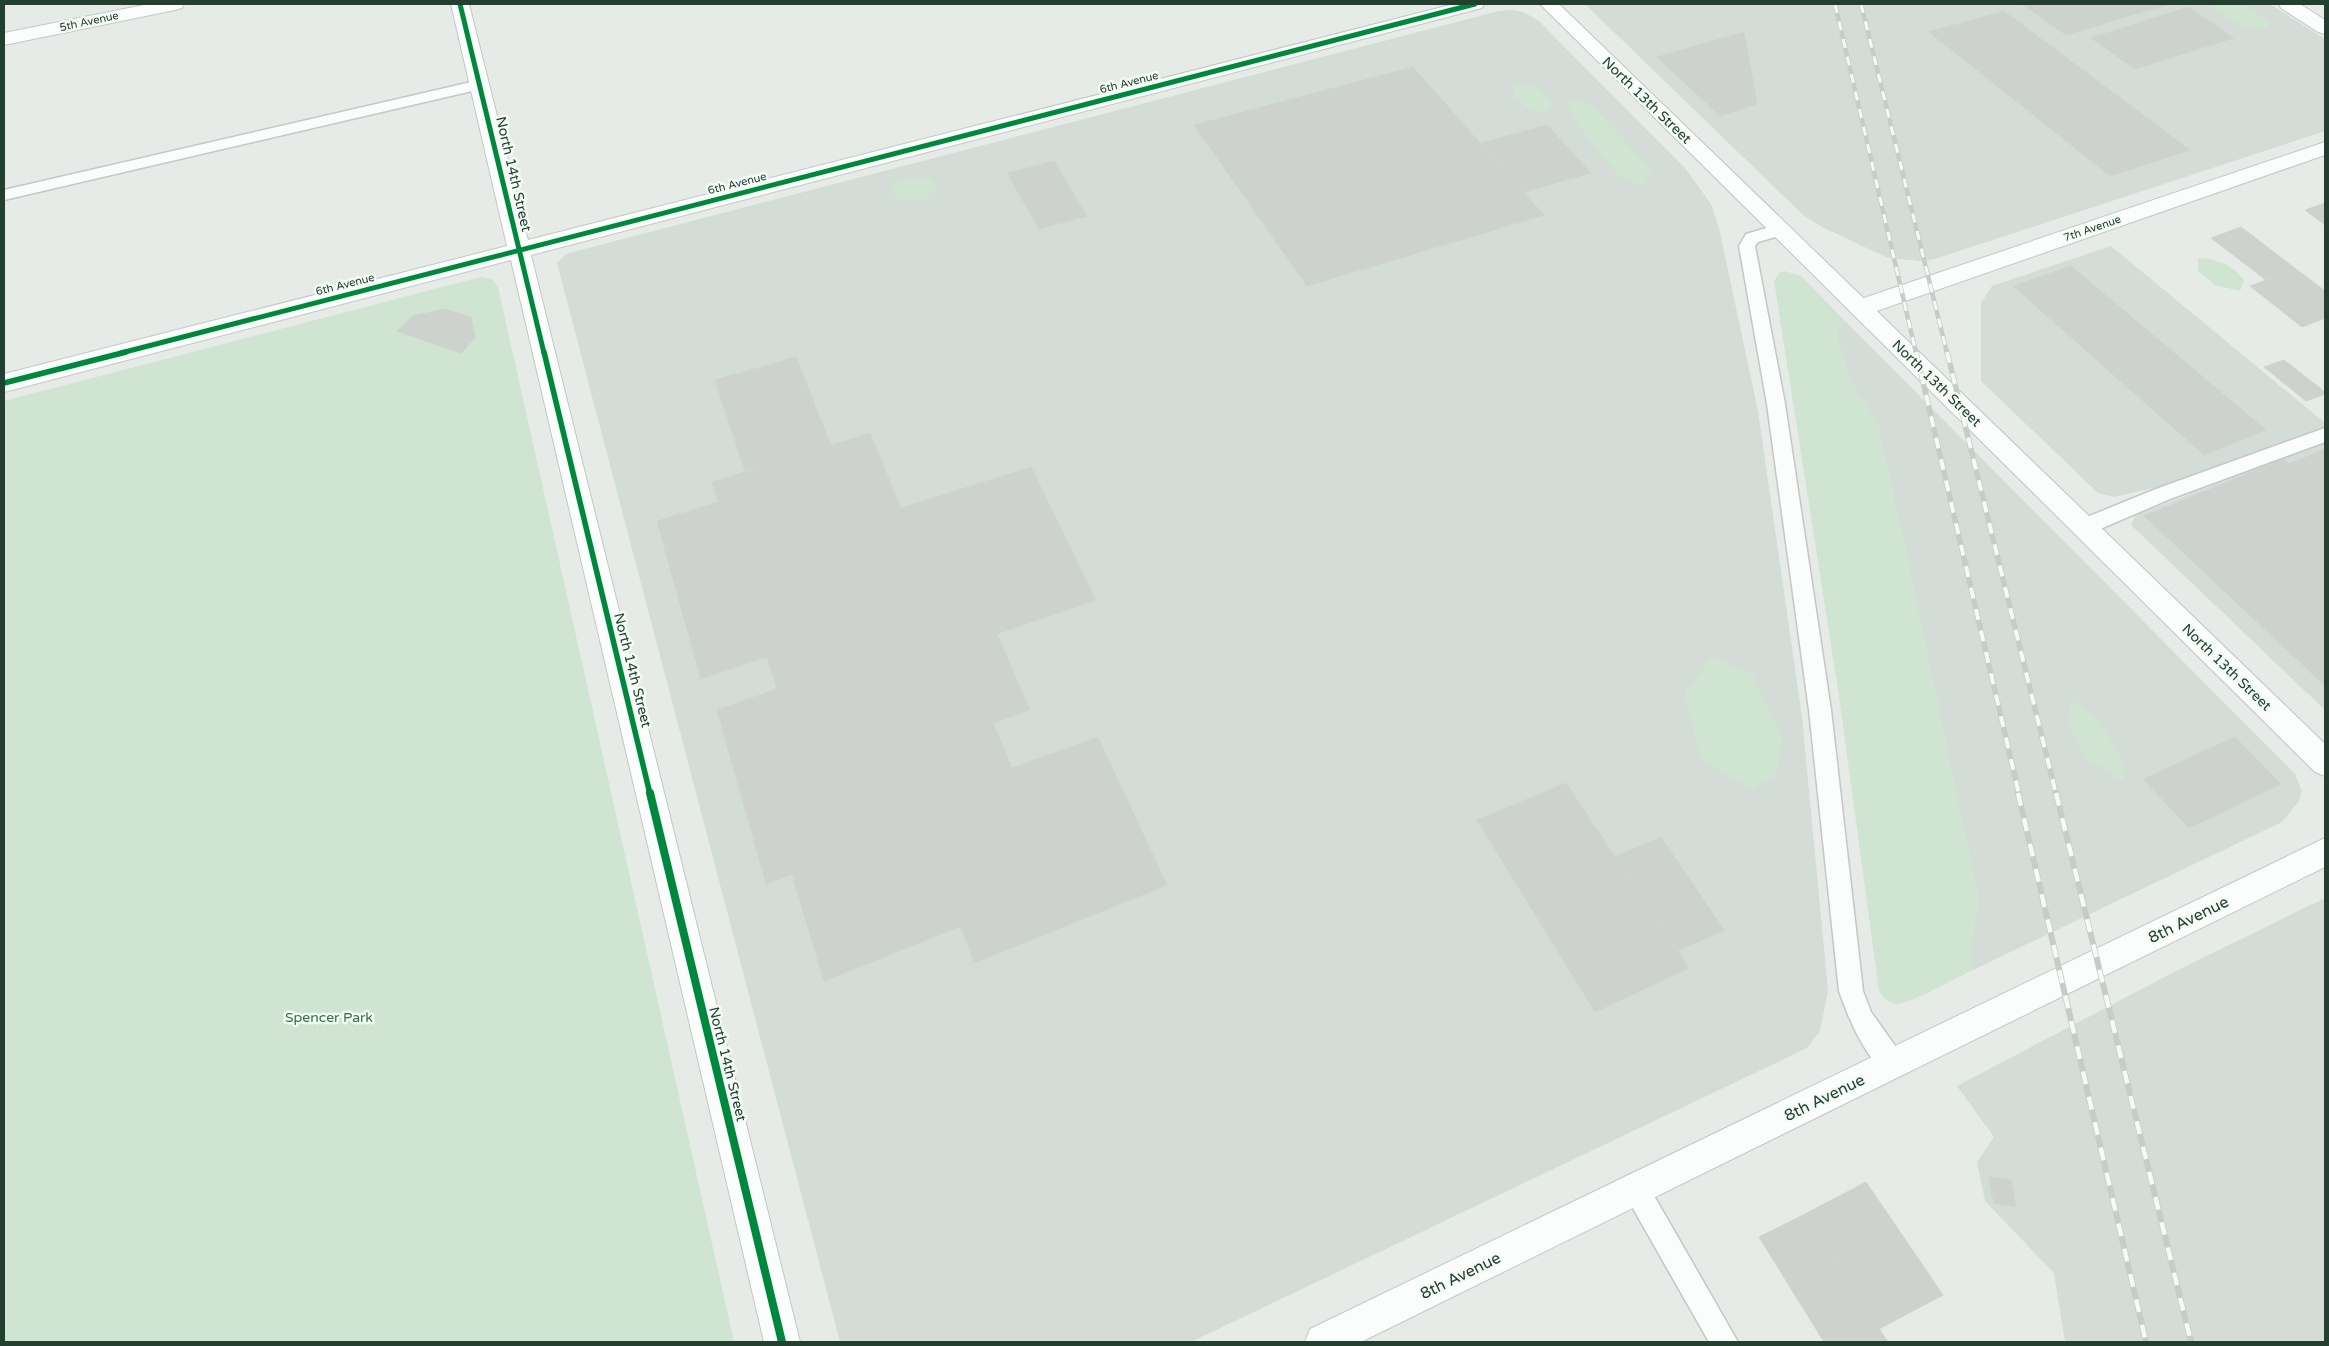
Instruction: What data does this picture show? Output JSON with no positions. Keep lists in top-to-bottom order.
{
  "streets": {
    "street": [
      "5th Avenue",
      "6th Avenue",
      "North 13th Street",
      "North 14th Street",
      "7th Avenue",
      "8th Avenue"
    ]
  },
  "crossings": [
    ["6th Avenue", "North 14th Street"],
    ["North 13th Street", "7th Avenue"]
  ],
  "parks": ["Spencer Park"]
}
